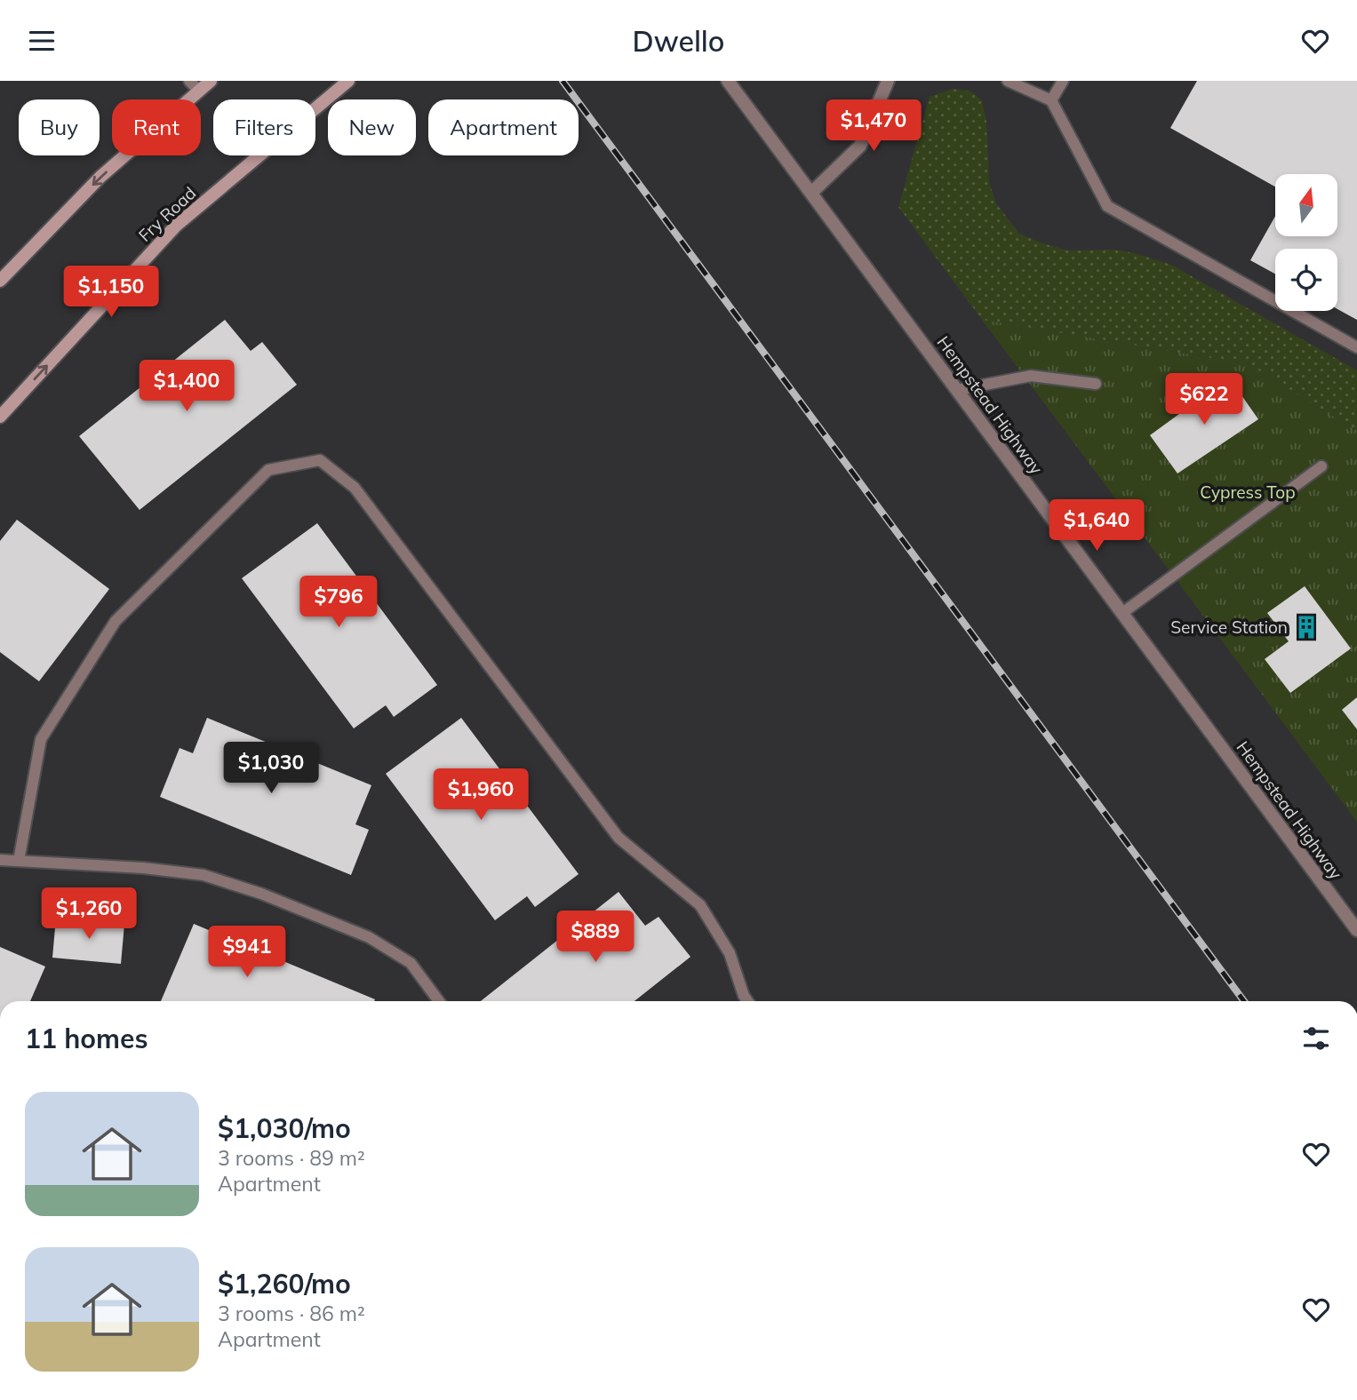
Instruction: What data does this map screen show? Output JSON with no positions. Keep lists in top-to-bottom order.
{
  "streets": {
    "main road": ["Fry Road"],
    "street": ["Hempstead Highway"]
  },
  "parks": ["Cypress Top"],
  "places": {
    "building": ["Service Station"]
  },
  "north": "top",
  "page": {
    "header": "Dwello",
    "price": [
      "$1,470",
      "$1,150",
      "$1,400",
      "$622",
      "$1,640",
      "$796",
      "$1,030",
      "$1,960",
      "$1,260",
      "$889",
      "$941"
    ],
    "chip": [
      "Buy",
      "Rent",
      "Filters",
      "New",
      "Apartment"
    ],
    "heading": "11 homes",
    "list": [
      {
        "name": "$1,030/mo",
        "note": "3 rooms · 89 m² · Apartment"
      },
      {
        "name": "$1,260/mo",
        "note": "3 rooms · 86 m² · Apartment"
      }
    ]
  }
}
